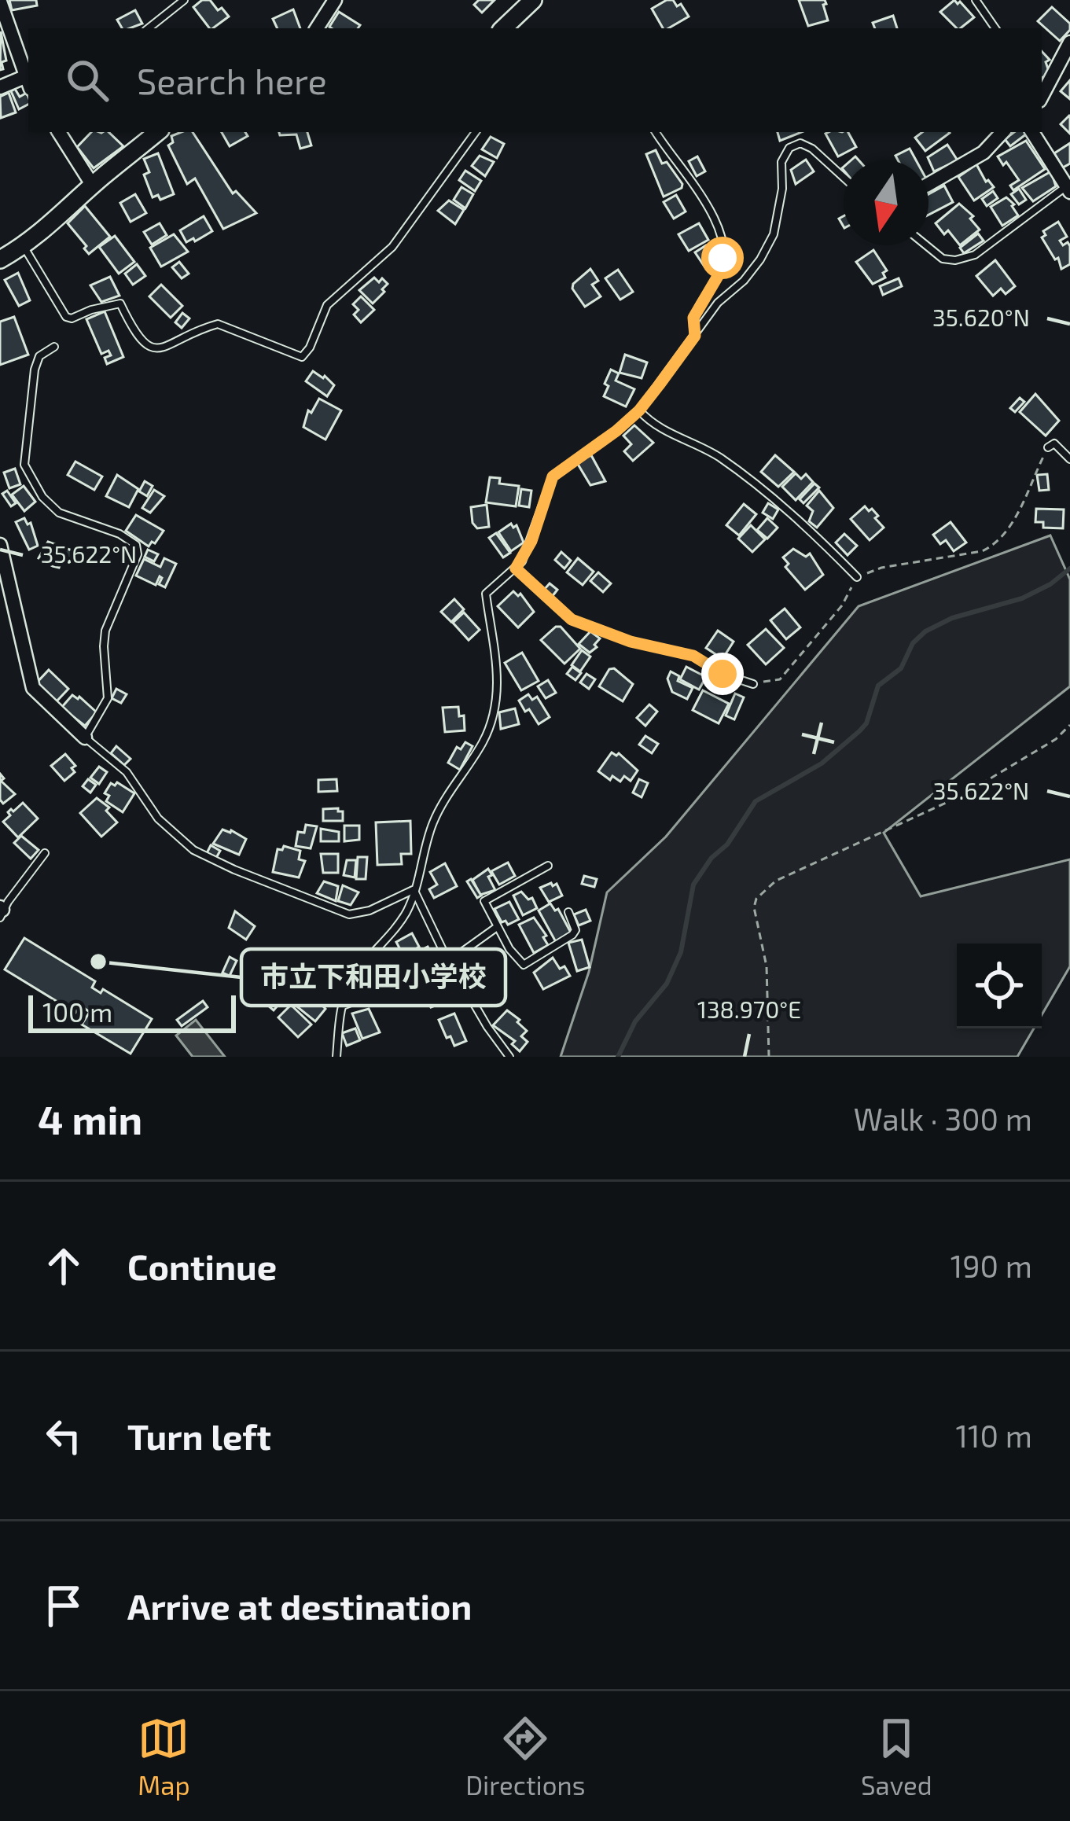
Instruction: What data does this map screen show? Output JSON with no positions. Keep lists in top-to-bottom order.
{
  "places": ["市立下和田小学校"],
  "scale_bar": "100 m",
  "north": "bottom",
  "page": {
    "search": "Search here",
    "scale": "100 m",
    "heading": ["4 min", "Walk · 300 m"],
    "list": [
      ["Continue", "190 m"],
      ["Turn left", "110 m"],
      "Arrive at destination"
    ],
    "nav": ["Map", "Directions", "Saved"]
  },
  "coordinates": ["35.620°N", "35.622°N", "138.970°E"]
}
